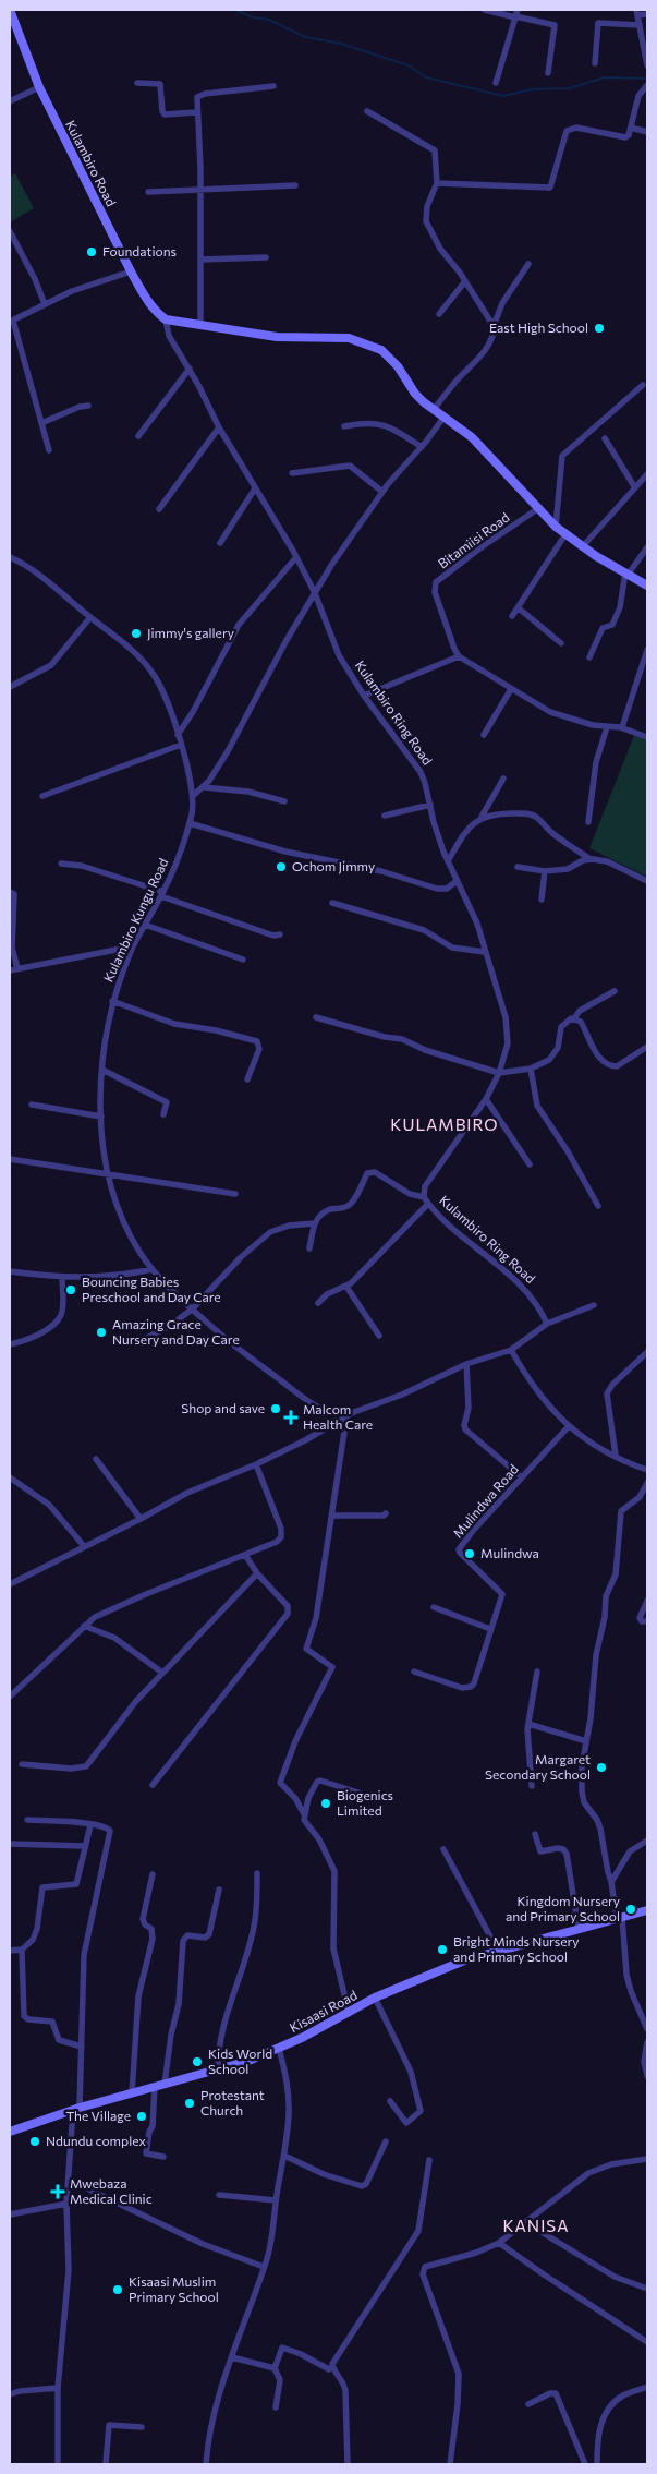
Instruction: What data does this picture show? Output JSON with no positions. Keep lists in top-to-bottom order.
{
  "streets": {
    "street": [
      "Kulambiro Road",
      "Bitamiisi Road",
      "Kulambiro Ring Road",
      "Kulambiro Kungu Road",
      "Mulindwa Road",
      "Kisaasi Road"
    ]
  },
  "crossings": [
    ["Kulambiro Road", "Kulambiro Ring Road"]
  ],
  "districts": ["KULAMBIRO", "KANISA"],
  "places": {
    "other": [
      "Foundations",
      "East High School",
      "Jimmy's gallery",
      "Ochom Jimmy",
      "Bouncing Babies Preschool and Day Care",
      "Amazing Grace Nursery and Day Care",
      "Shop and save",
      "Mulindwa",
      "Margaret Secondary School",
      "Biogenics Limited",
      "Kingdom Nursery and Primary School",
      "Bright Minds Nursery and Primary School",
      "Kids World School",
      "Protestant Church",
      "The Village",
      "Ndundu complex",
      "Kisaasi Muslim Primary School"
    ],
    "health": ["Malcom Health Care", "Mwebaza Medical Clinic"]
  }
}
